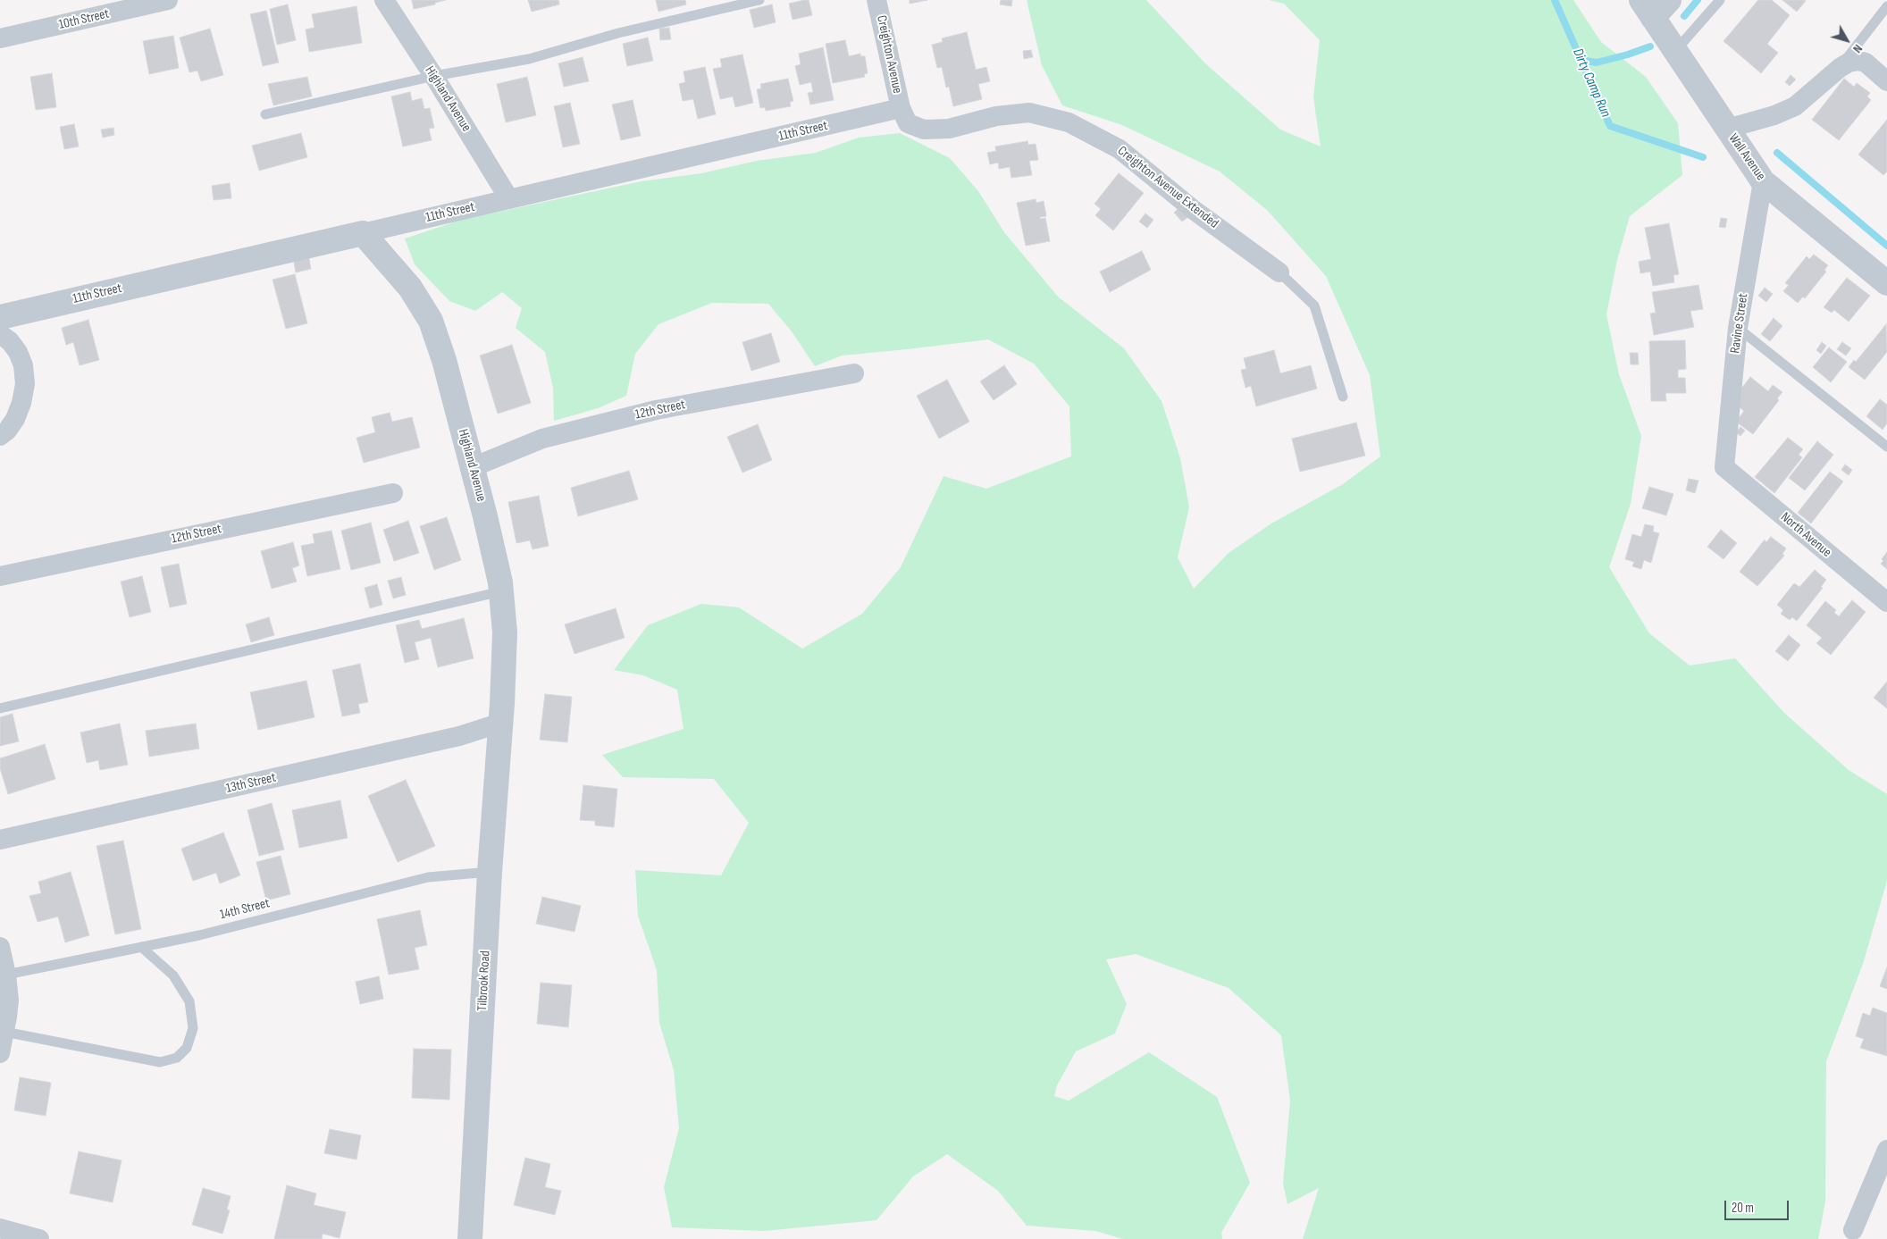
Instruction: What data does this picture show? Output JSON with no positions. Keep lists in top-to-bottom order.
{
  "streets": {
    "street": [
      "10th Street",
      "Creighton Avenue",
      "Highland Avenue",
      "11th Street",
      "Wall Avenue",
      "Creighton Avenue Extended",
      "Ravine Street",
      "12th Street",
      "North Avenue",
      "13th Street",
      "Tilbrook Road"
    ],
    "lane": ["14th Street"]
  },
  "crossings": [
    ["Creighton Avenue", "11th Street"],
    ["Creighton Avenue", "Creighton Avenue Extended"],
    ["Highland Avenue", "11th Street"],
    ["Highland Avenue", "12th Street"],
    ["Highland Avenue", "13th Street"],
    ["Highland Avenue", "Tilbrook Road"],
    ["11th Street", "Creighton Avenue Extended"],
    ["Wall Avenue", "Ravine Street"],
    ["Ravine Street", "North Avenue"],
    ["13th Street", "Tilbrook Road"],
    ["14th Street", "Tilbrook Road"]
  ],
  "water": ["Dirty Camp Run"],
  "scale_bar": "20 m",
  "north": "bottom right"
}
